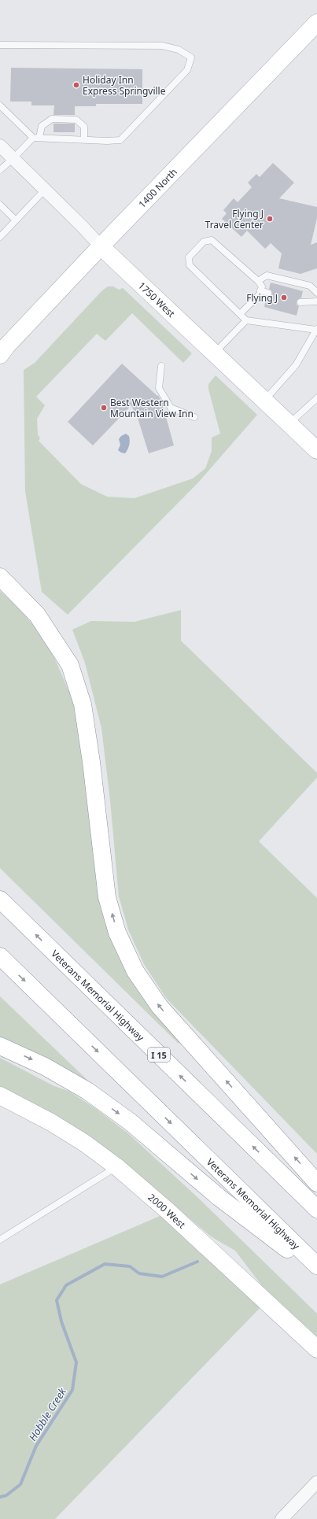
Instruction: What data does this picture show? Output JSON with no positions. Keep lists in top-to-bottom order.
{
  "streets": {
    "main road": [
      "1400 North",
      "1750 West",
      "Veterans Memorial Highway",
      "I 15",
      "2000 West"
    ]
  },
  "crossings": [
    ["1400 North", "1750 West"]
  ],
  "water": ["Hobble Creek"],
  "places": [
    "Holiday Inn Express Springville",
    "Flying J Travel Center",
    "Flying J",
    "Best Western Mountain View Inn"
  ]
}
